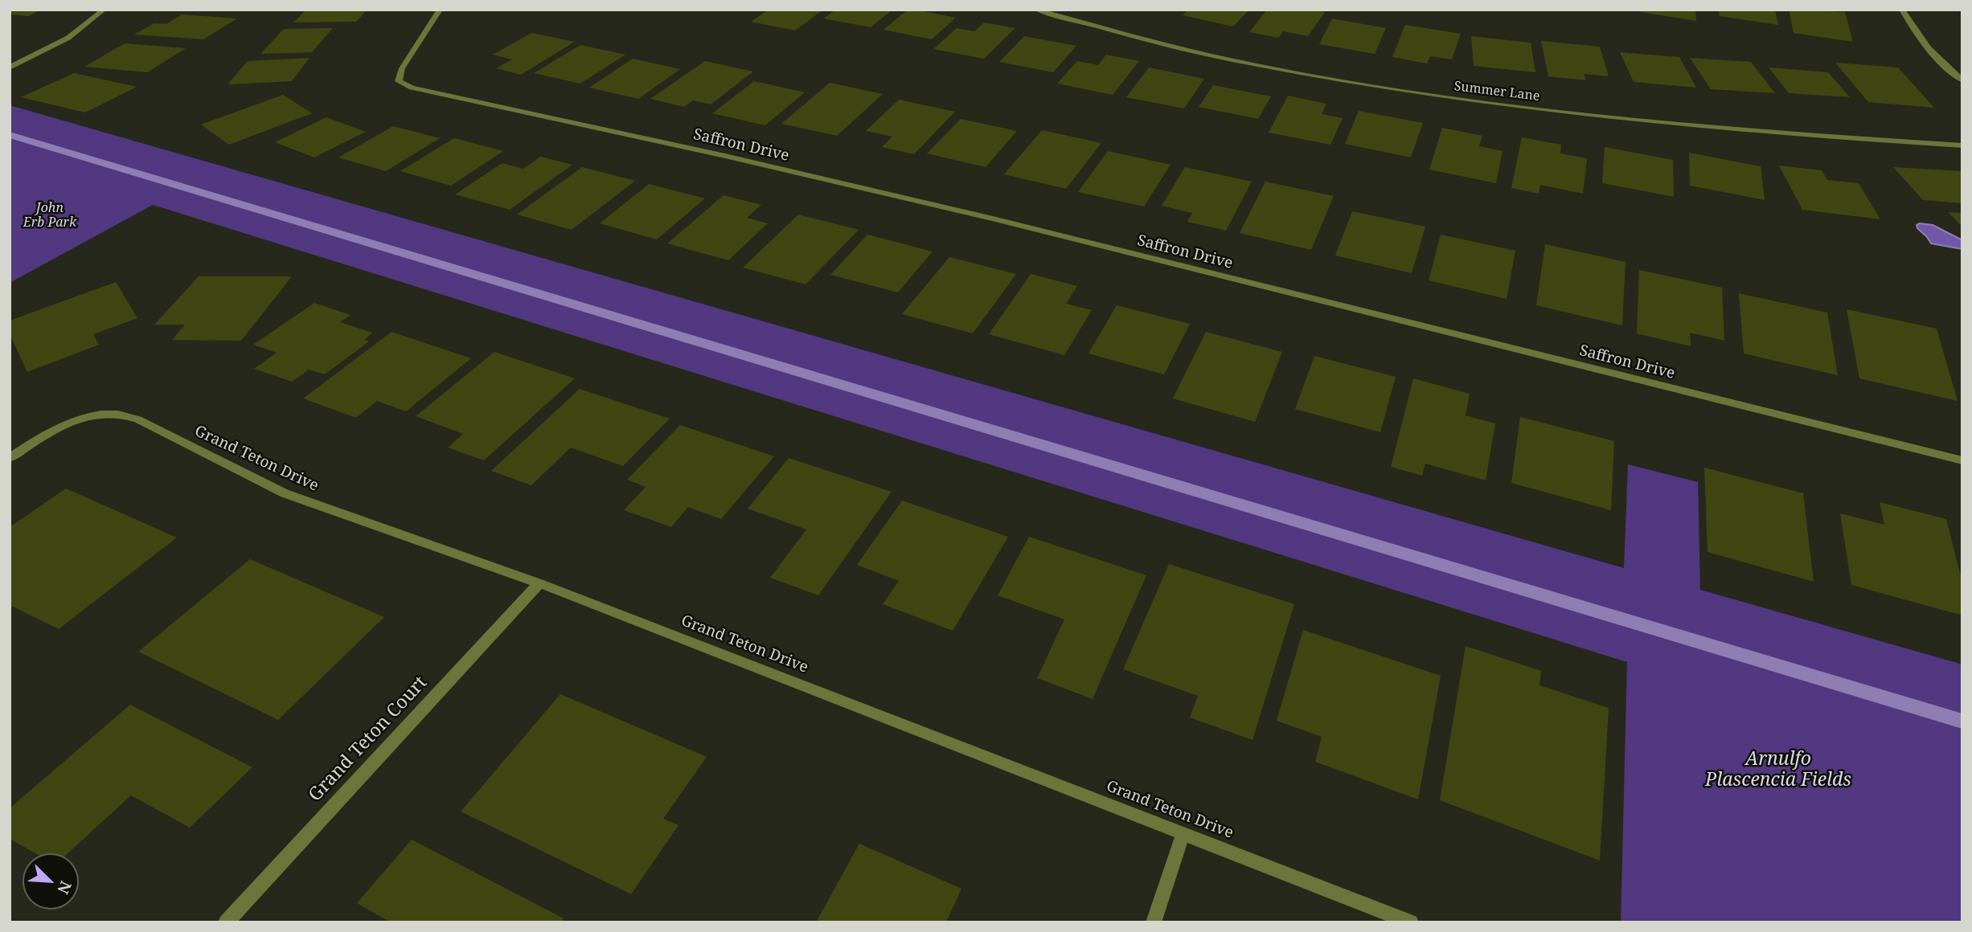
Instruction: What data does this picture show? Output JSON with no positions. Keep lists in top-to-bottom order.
{
  "streets": {
    "street": [
      "Summer Lane",
      "Saffron Drive",
      "Grand Teton Drive",
      "Grand Teton Court"
    ]
  },
  "crossings": [
    ["Grand Teton Drive", "Grand Teton Court"]
  ],
  "parks": ["John Erb Park", "Arnulfo Plascencia Fields"],
  "north": "bottom right"
}
